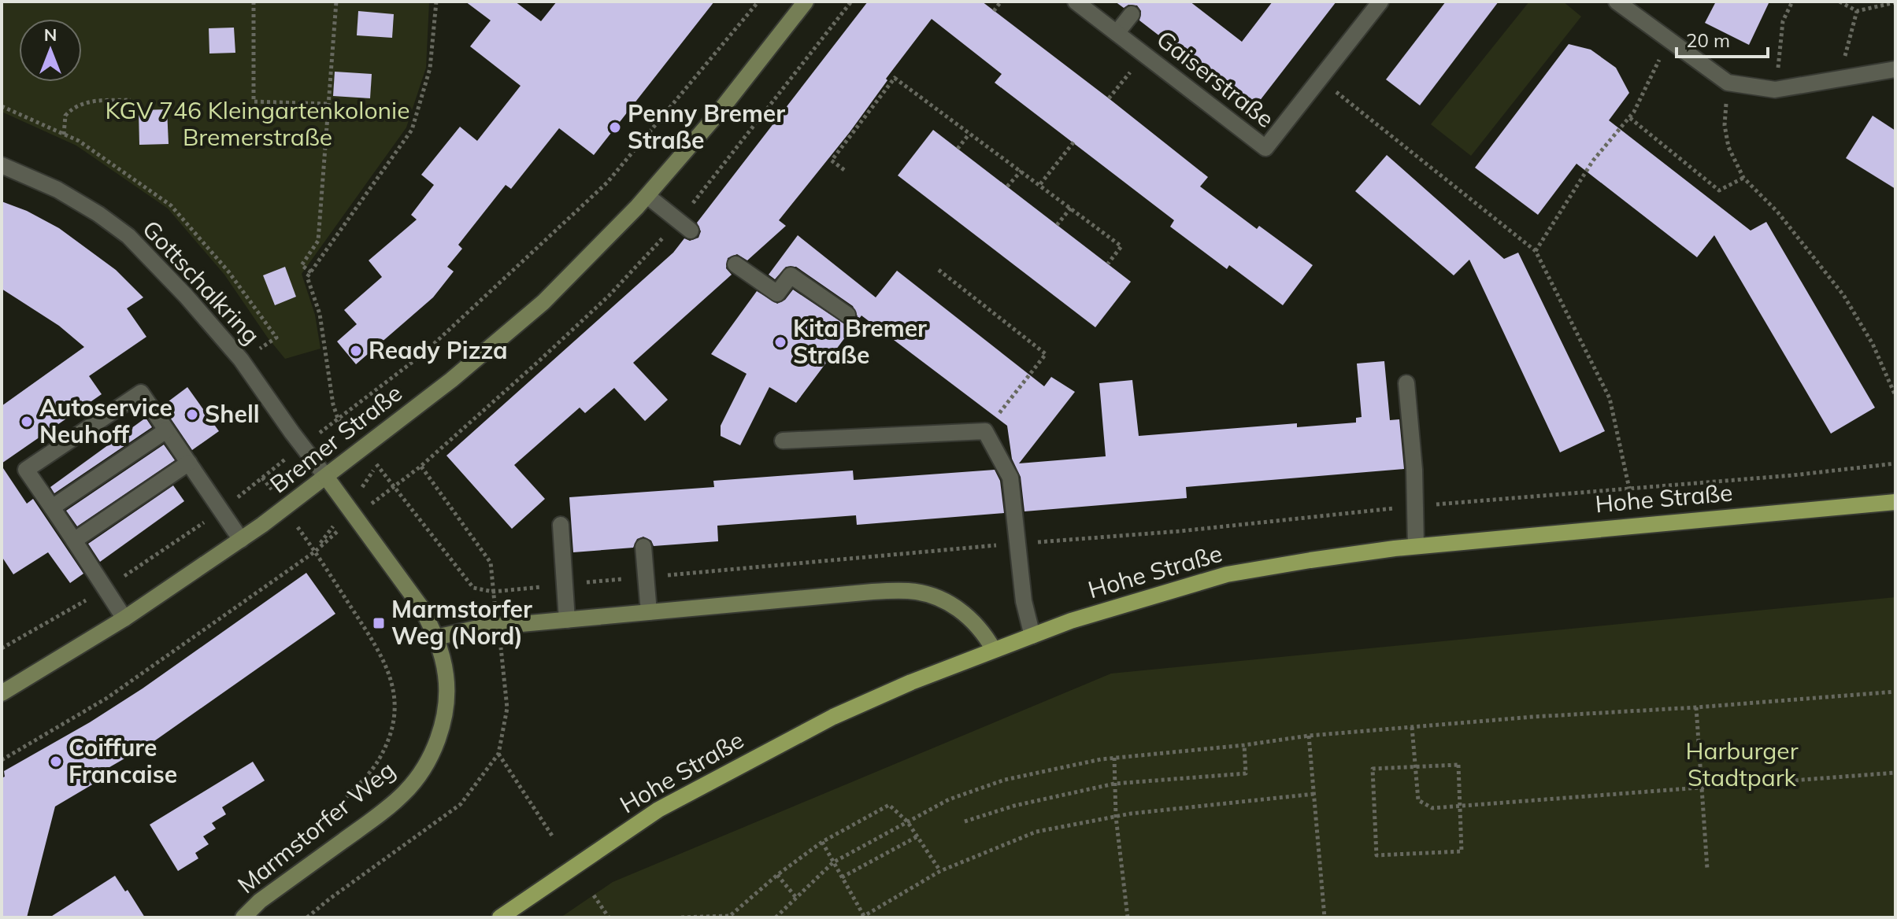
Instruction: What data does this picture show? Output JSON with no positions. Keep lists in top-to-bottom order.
{
  "streets": {
    "main road": ["Hohe Straße"],
    "street": [
      "Gaiserstraße",
      "Gottschalkring",
      "Bremer Straße",
      "Marmstorfer Weg"
    ]
  },
  "crossings": [
    ["Gottschalkring", "Bremer Straße"],
    ["Gottschalkring", "Marmstorfer Weg"],
    ["Bremer Straße", "Marmstorfer Weg"]
  ],
  "parks": ["KGV 746 Kleingartenkolonie Bremerstraße", "Harburger Stadtpark"],
  "places": {
    "other": [
      "Penny Bremer Straße",
      "Kita Bremer Straße",
      "Ready Pizza",
      "Shell",
      "Autoservice Neuhoff",
      "Coiffure Francaise"
    ],
    "transit": ["Marmstorfer Weg (Nord)"]
  },
  "scale_bar": "20 m",
  "north": "top"
}
